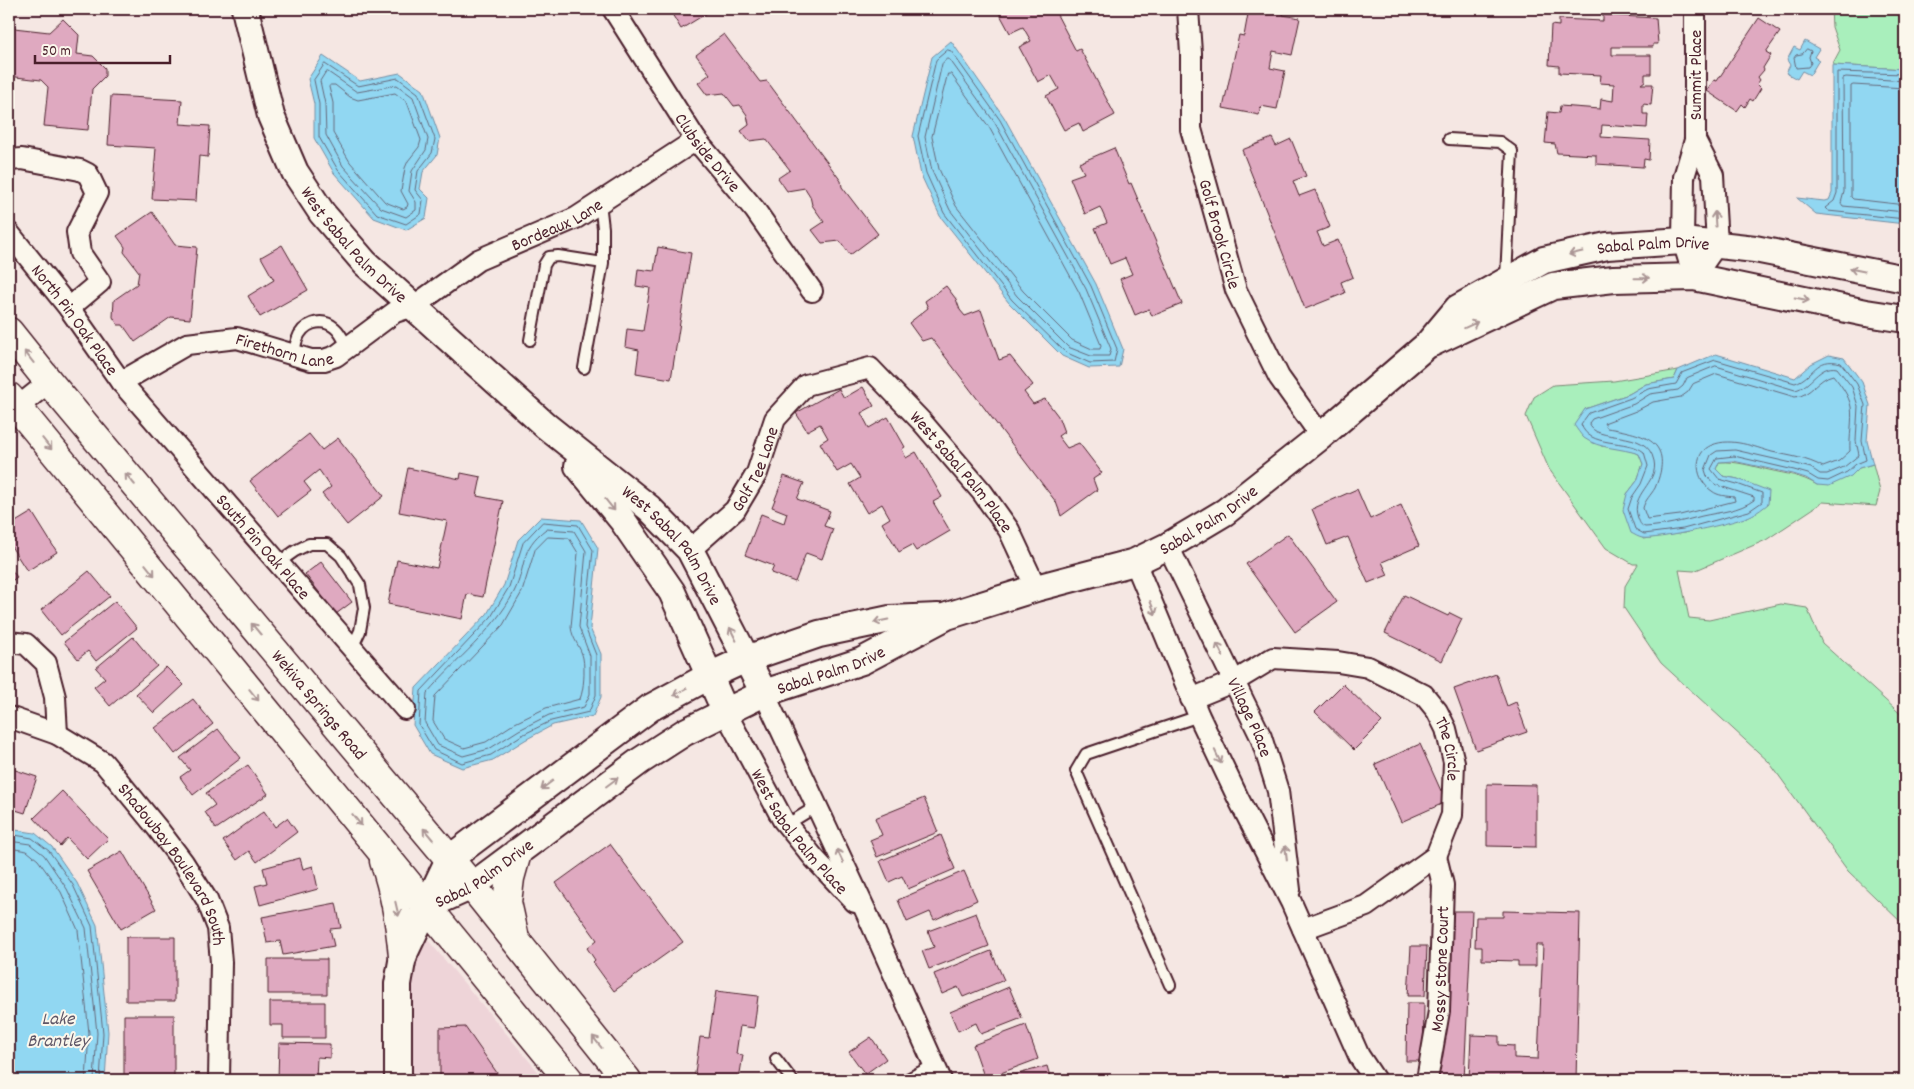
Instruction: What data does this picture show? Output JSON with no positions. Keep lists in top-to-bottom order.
{
  "streets": {
    "main road": ["Wekiva Springs Road"],
    "street": [
      "Summit Place",
      "Clubside Drive",
      "Bordeaux Lane",
      "Golf Brook Circle",
      "West Sabal Palm Drive",
      "Sabal Palm Drive",
      "North Pin Oak Place",
      "Firethorn Lane",
      "Golf Tee Lane",
      "West Sabal Palm Place",
      "South Pin Oak Place",
      "Village Place",
      "The Circle",
      "Shadowbay Boulevard South",
      "Mossy Stone Court"
    ]
  },
  "crossings": [
    ["Summit Place", "Sabal Palm Drive"],
    ["Clubside Drive", "Bordeaux Lane"],
    ["Bordeaux Lane", "West Sabal Palm Drive"],
    ["Bordeaux Lane", "Firethorn Lane"],
    ["Golf Brook Circle", "Sabal Palm Drive"],
    ["West Sabal Palm Drive", "Sabal Palm Drive"],
    ["West Sabal Palm Drive", "Firethorn Lane"],
    ["West Sabal Palm Drive", "Golf Tee Lane"],
    ["West Sabal Palm Drive", "West Sabal Palm Place"],
    ["Sabal Palm Drive", "West Sabal Palm Place"],
    ["Sabal Palm Drive", "Wekiva Springs Road"],
    ["Sabal Palm Drive", "Village Place"],
    ["North Pin Oak Place", "Firethorn Lane"],
    ["North Pin Oak Place", "South Pin Oak Place"],
    ["Firethorn Lane", "South Pin Oak Place"],
    ["Golf Tee Lane", "West Sabal Palm Place"],
    ["Village Place", "The Circle"],
    ["The Circle", "Mossy Stone Court"]
  ],
  "water": ["Lake Brantley"],
  "scale_bar": "50 m"
}
